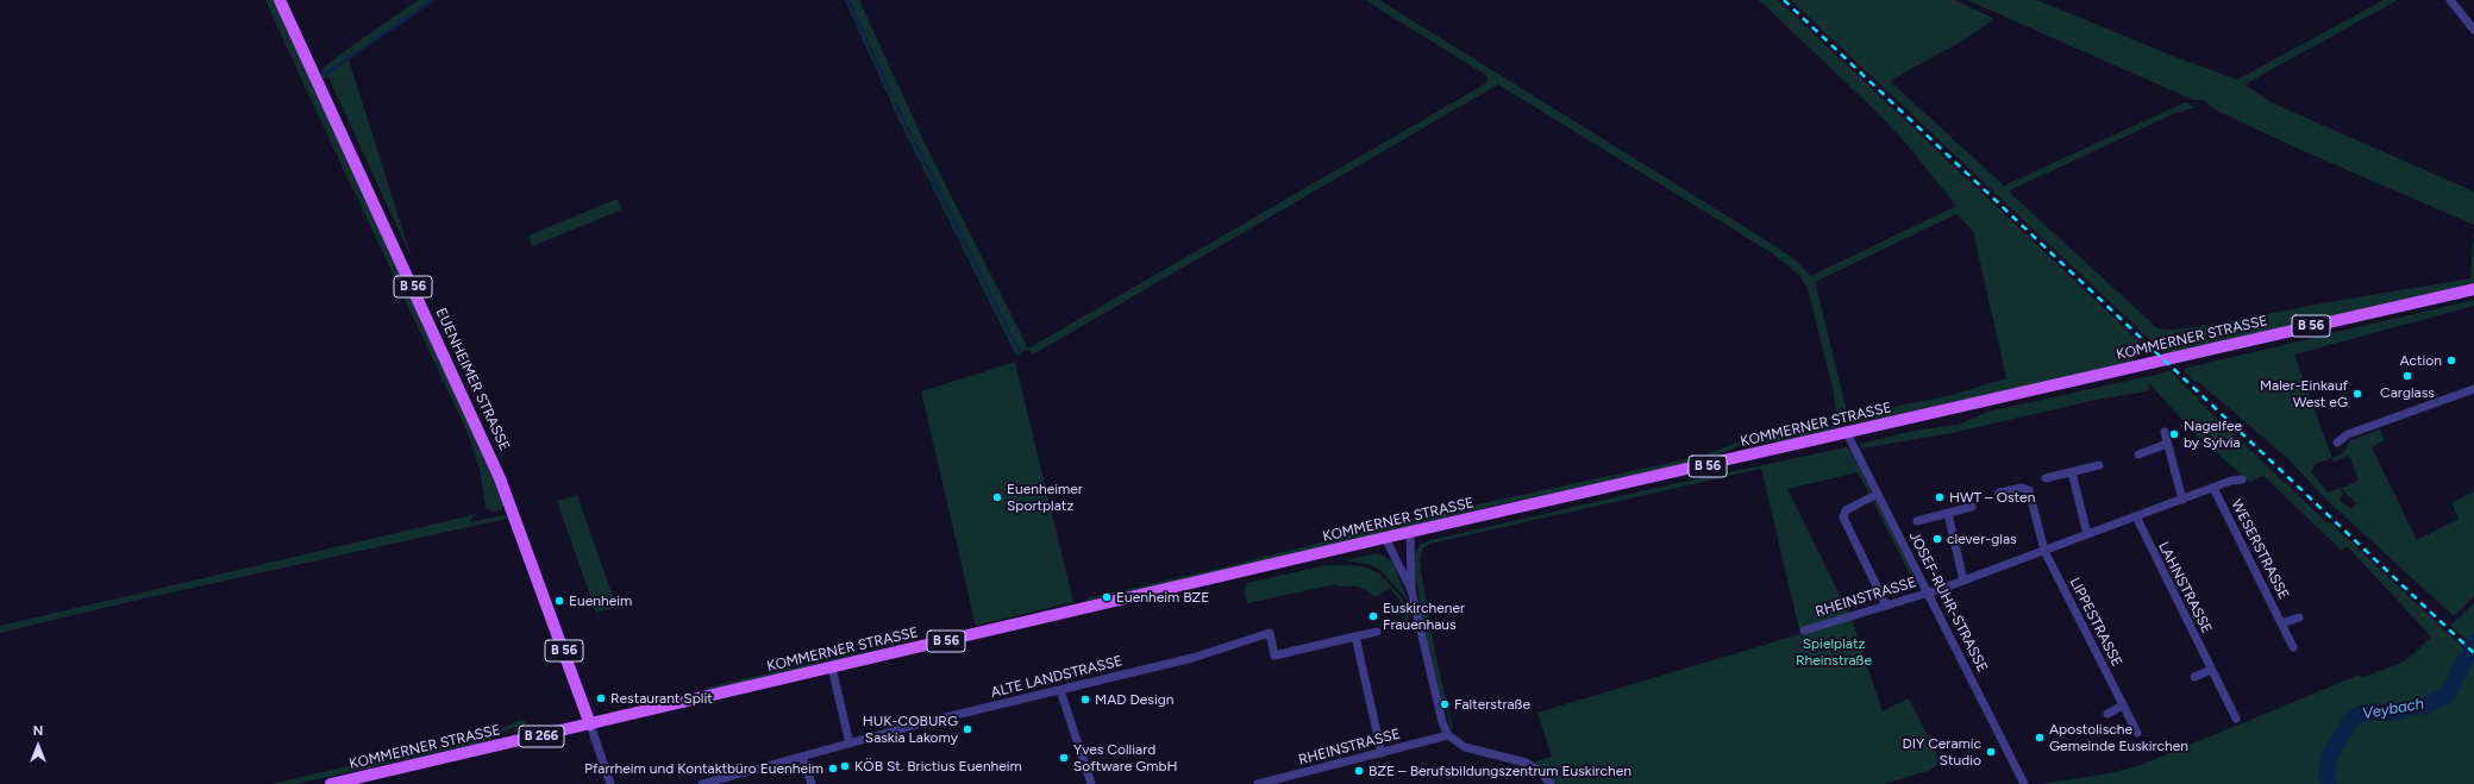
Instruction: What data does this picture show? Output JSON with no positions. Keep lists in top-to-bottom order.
{
  "streets": {
    "main road": [
      "B 56",
      "KOMMERNER STRASSE",
      "EUENHEIMER STRASSE",
      "B 266"
    ],
    "street": [
      "WESERSTRASSE",
      "LAHNSTRASSE",
      "RHEINSTRASSE",
      "JOSEF-RUHR-STRASSE",
      "LIPPESTRASSE",
      "ALTE LANDSTRASSE"
    ]
  },
  "crossings": [
    ["KOMMERNER STRASSE", "EUENHEIMER STRASSE"],
    ["KOMMERNER STRASSE", "JOSEF-RUHR-STRASSE"],
    ["WESERSTRASSE", "RHEINSTRASSE"],
    ["LAHNSTRASSE", "RHEINSTRASSE"],
    ["RHEINSTRASSE", "JOSEF-RUHR-STRASSE"],
    ["RHEINSTRASSE", "LIPPESTRASSE"]
  ],
  "water": ["Veybach"],
  "parks": ["Spielplatz Rheinstraße"],
  "places": [
    "Action",
    "Carglass",
    "Maler-Einkauf West eG",
    "Nagelfee by Sylvia",
    "Euenheimer Sportplatz",
    "HWT – Osten",
    "clever-glas",
    "Euenheim BZE",
    "Euenheim",
    "Euskirchener Frauenhaus",
    "Restaurant Split",
    "MAD Design",
    "Falterstraße",
    "HUK-COBURG Saskia Lakomy",
    "Apostolische Gemeinde Euskirchen",
    "DIY Ceramic Studio",
    "Yves Colliard Software GmbH",
    "KÖB St. Brictius Euenheim",
    "Pfarrheim und Kontaktbüro Euenheim",
    "BZE – Berufsbildungszentrum Euskirchen"
  ],
  "north": "top"
}
